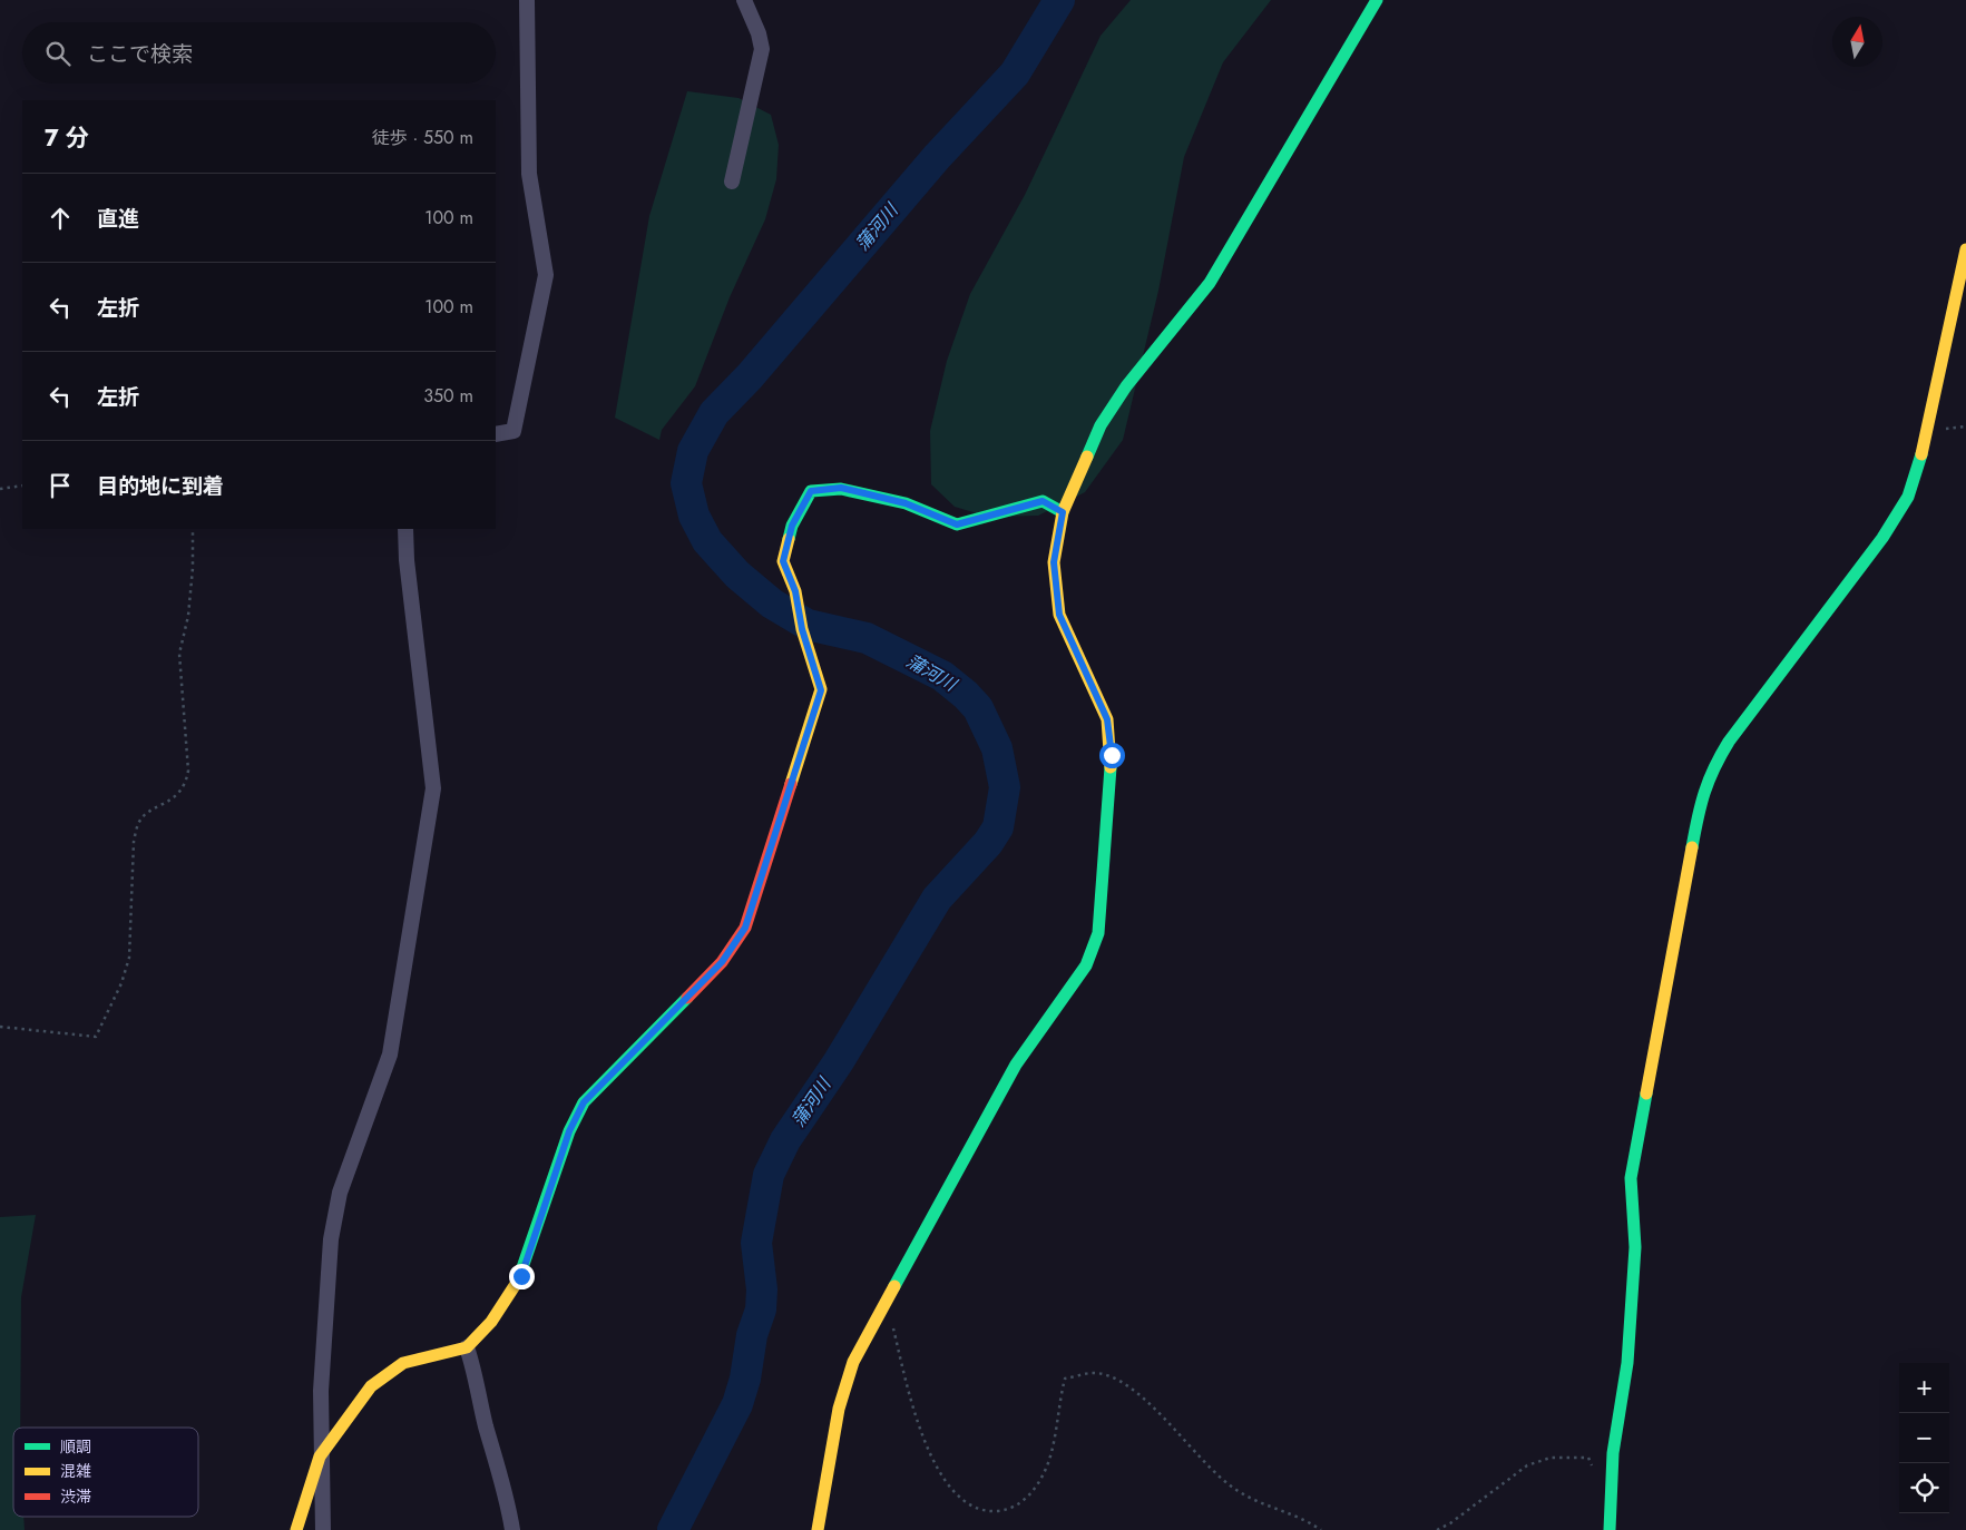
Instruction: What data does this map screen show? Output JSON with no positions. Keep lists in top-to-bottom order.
{
  "water": ["蒲河川"],
  "legend": ["順調", "混雑", "渋滞"],
  "north": "top",
  "page": {
    "search": "ここで検索",
    "heading": ["7 分", "徒歩 · 550 m"],
    "list": [
      ["直進", "100 m"],
      ["左折", "100 m"],
      ["左折", "350 m"],
      "目的地に到着"
    ],
    "map_buttons": ["+", "−"]
  }
}
